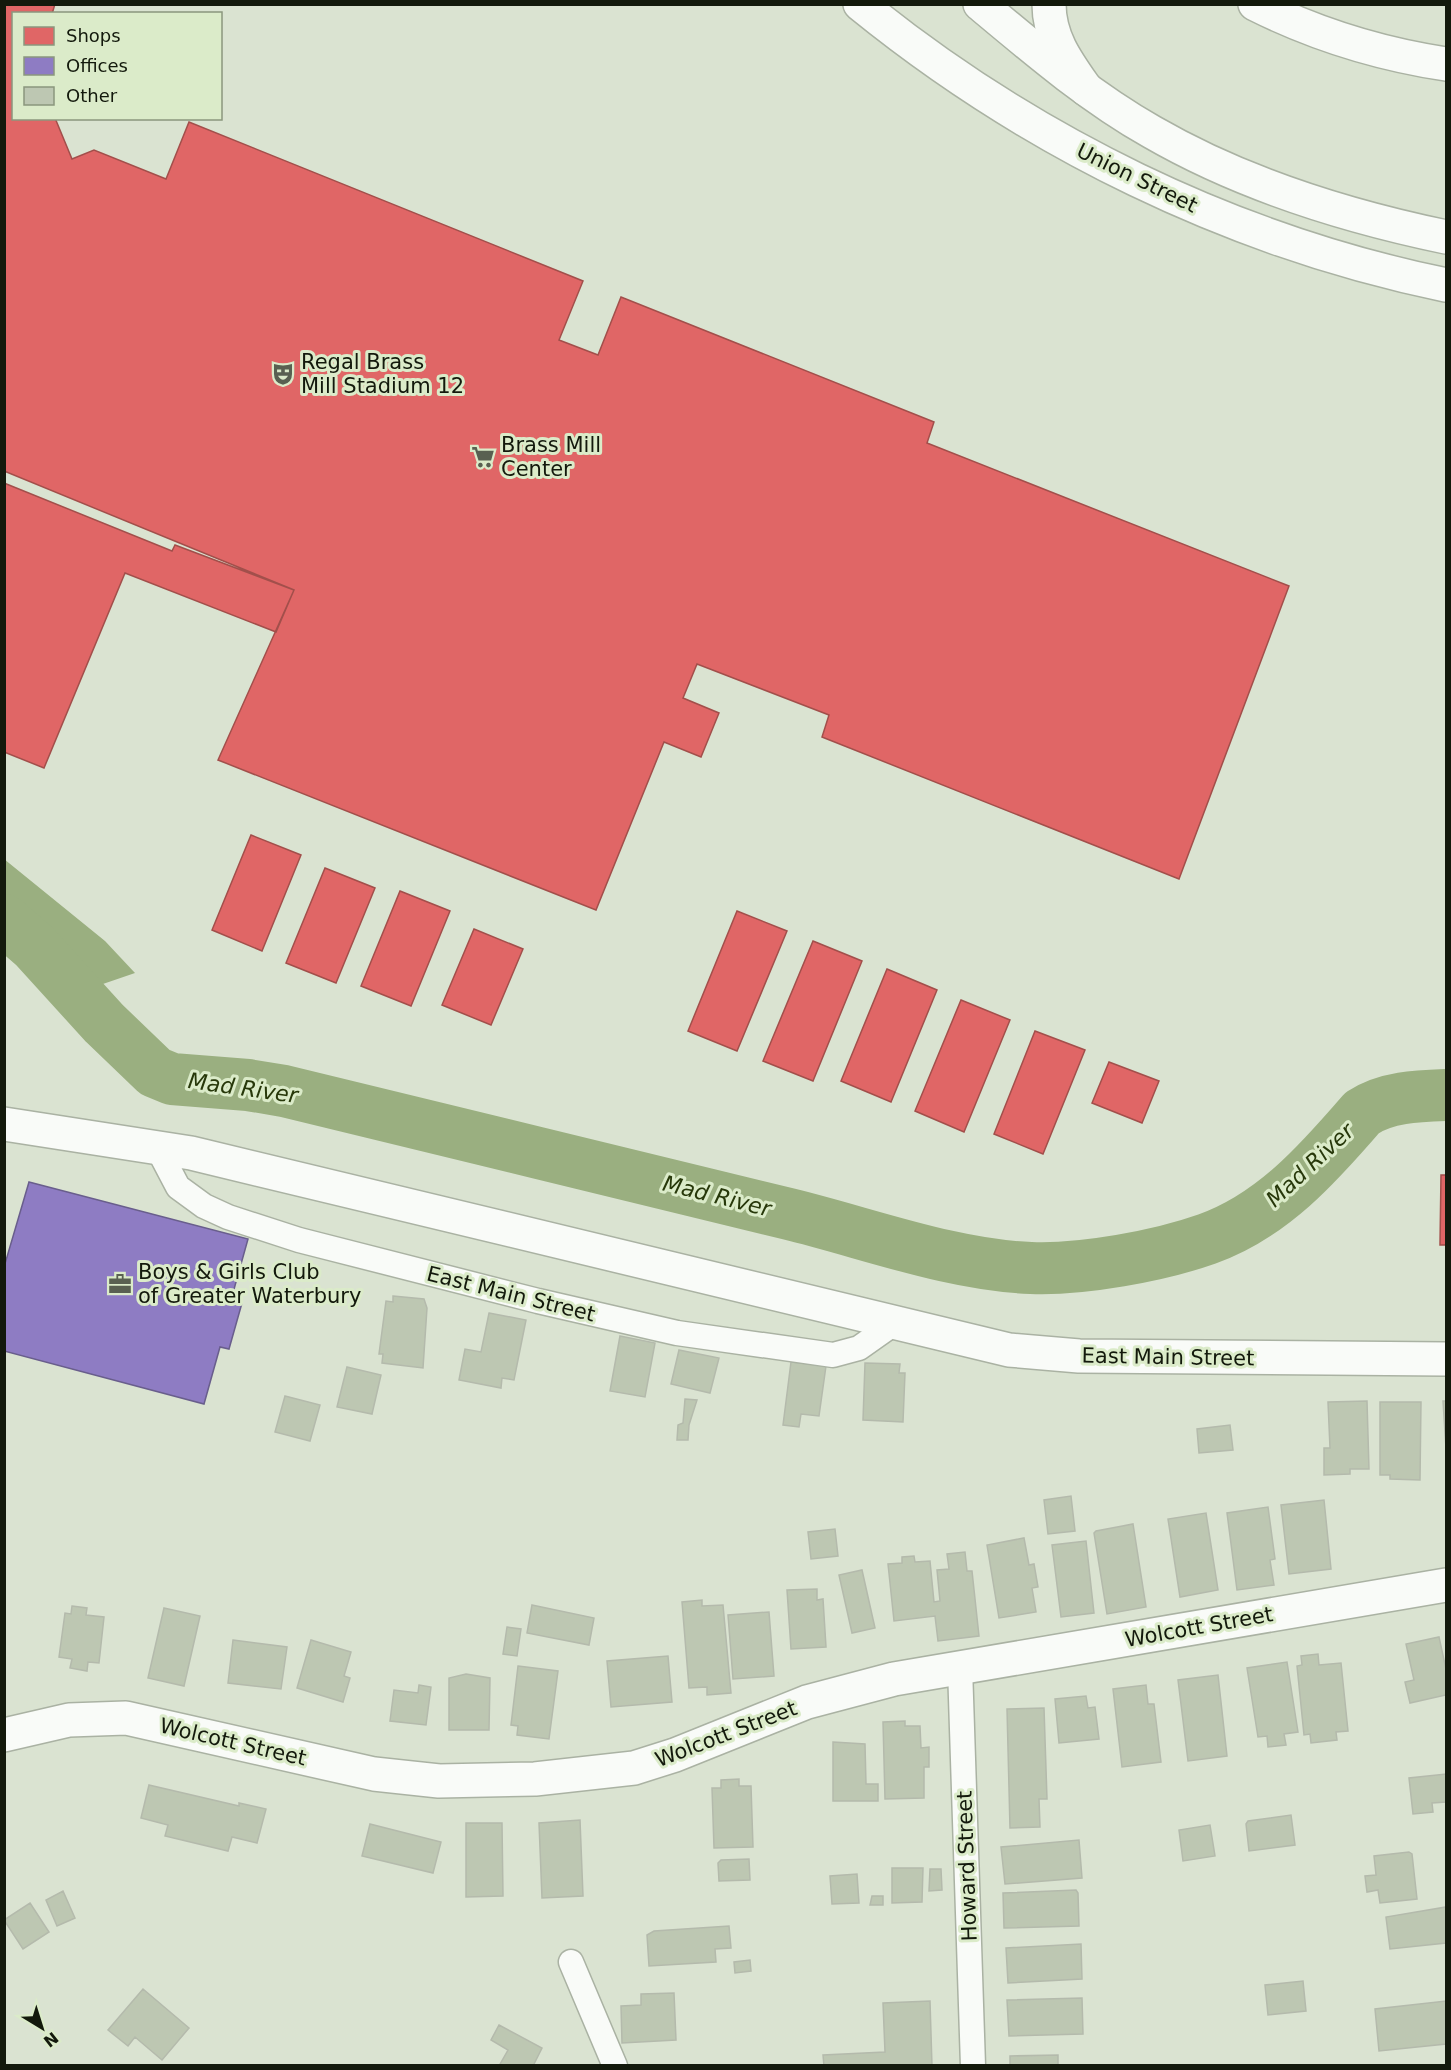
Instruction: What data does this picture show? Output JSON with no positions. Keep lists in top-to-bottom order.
{
  "streets": {
    "main road": ["Union Street", "East Main Street", "Wolcott Street"],
    "street": ["Howard Street"]
  },
  "crossings": [
    ["Wolcott Street", "Howard Street"]
  ],
  "water": ["Mad River"],
  "places": {
    "theatre": ["Regal Brass Mill Stadium 12"],
    "supermarket": ["Brass Mill Center"],
    "office": ["Boys & Girls Club of Greater Waterbury"]
  },
  "legend": ["Shops", "Offices", "Other"],
  "north": "bottom right"
}
